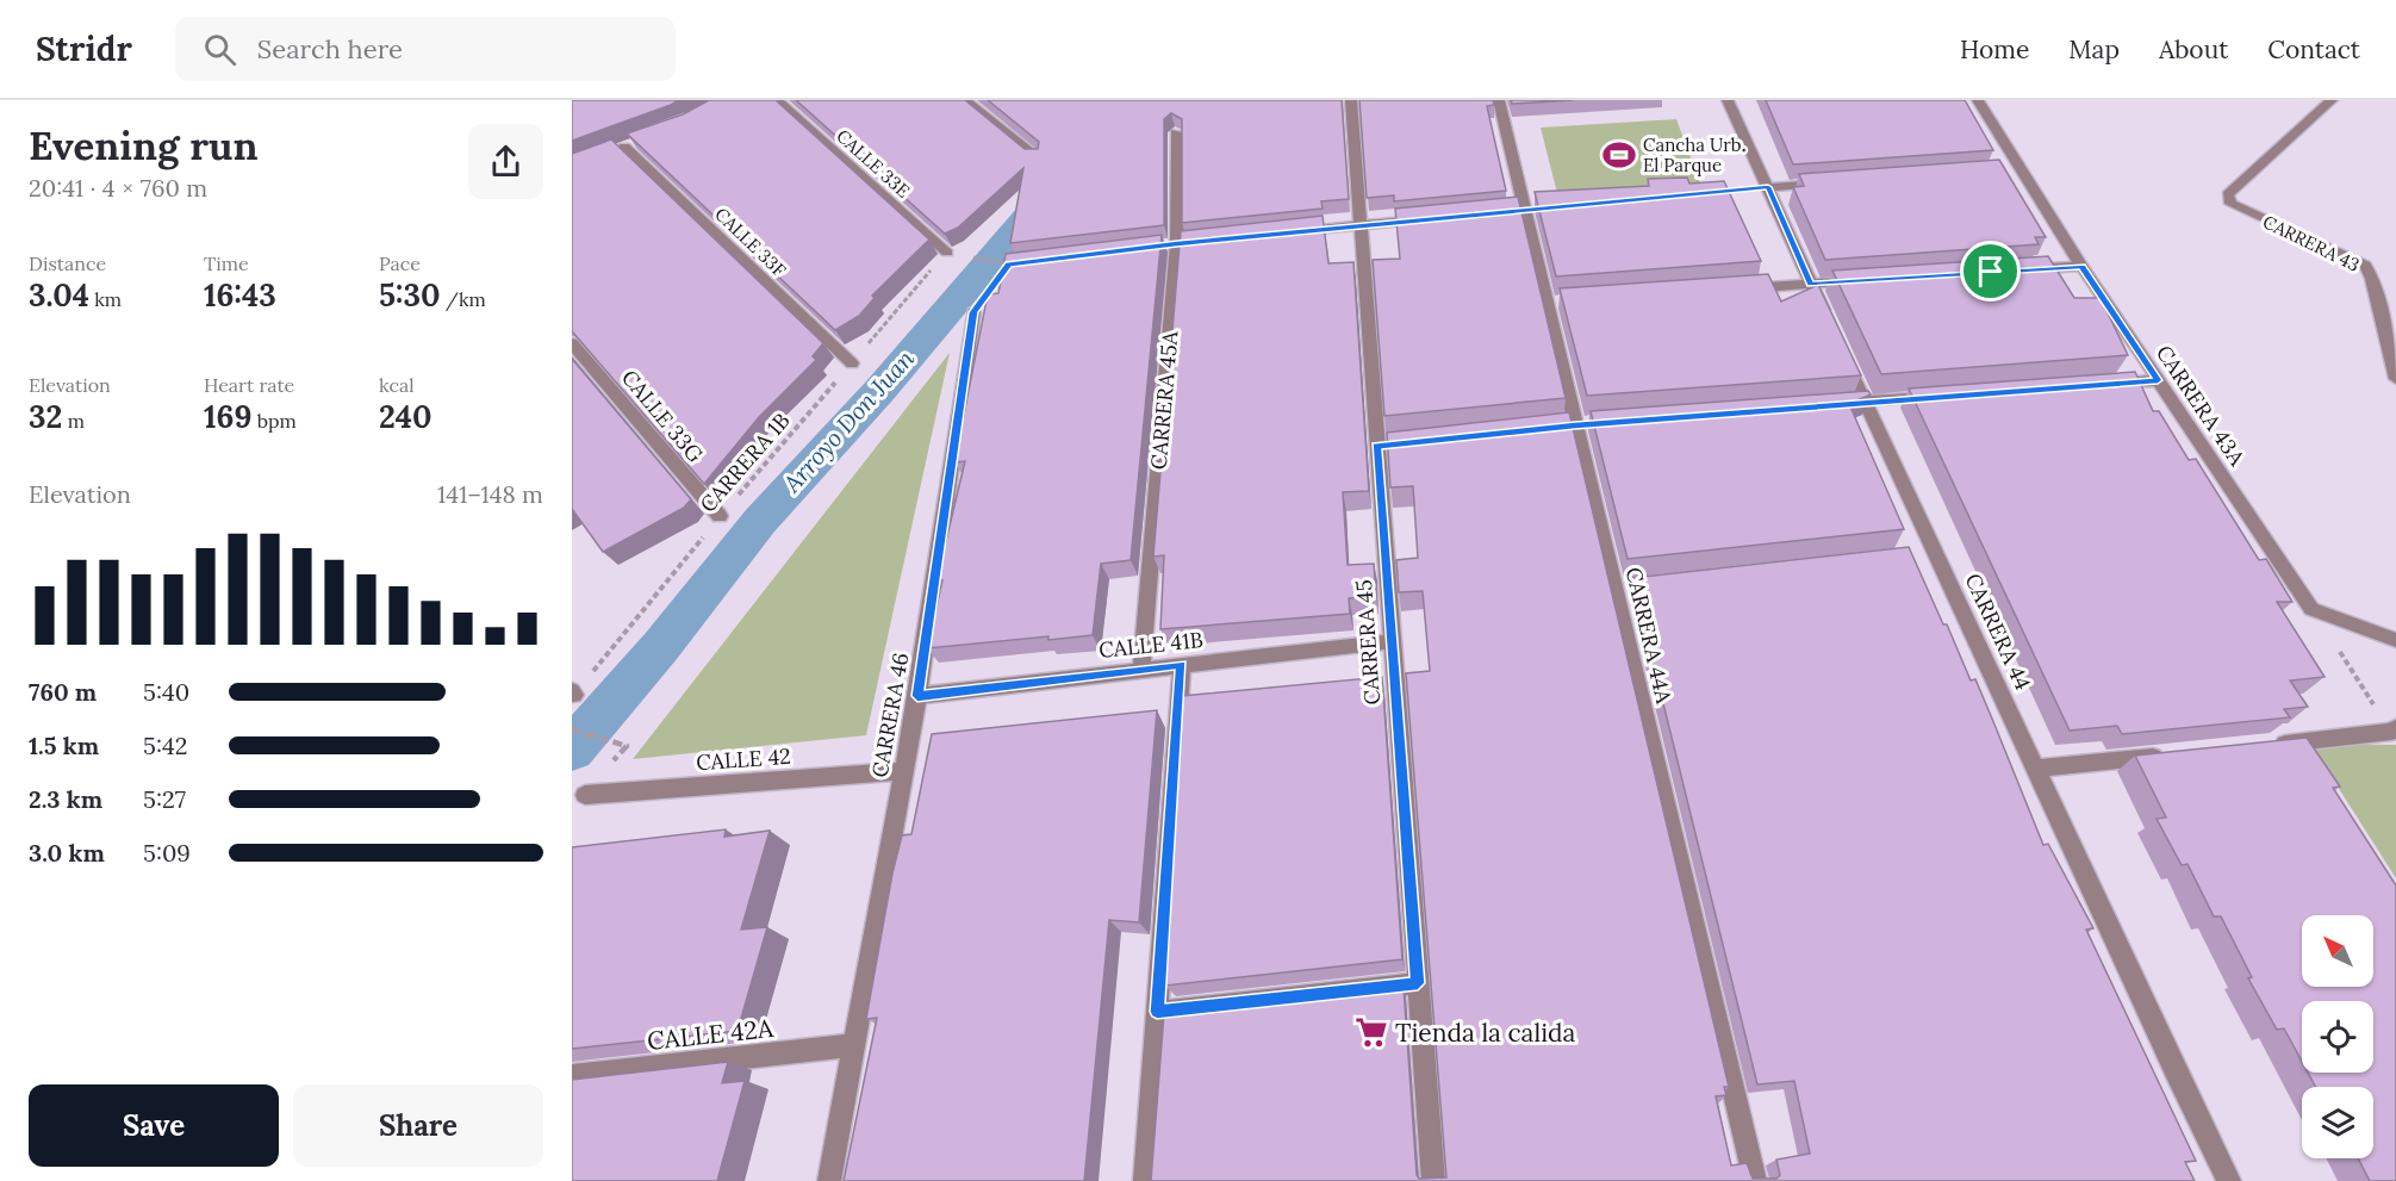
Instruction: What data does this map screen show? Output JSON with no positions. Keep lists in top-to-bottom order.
{
  "streets": {
    "street": [
      "CALLE 33E",
      "CALLE 33F",
      "CARRERA 43",
      "CARRERA 45A",
      "CARRERA 43A",
      "CALLE 33G",
      "CARRERA 44",
      "CARRERA 44A",
      "CARRERA 45",
      "CALLE 41B",
      "CARRERA 46",
      "CALLE 42",
      "CALLE 42A"
    ],
    "path": ["CARRERA 1B"]
  },
  "crossings": [
    ["CALLE 33E", "CARRERA 1B"],
    ["CALLE 33F", "CARRERA 1B"],
    ["CARRERA 45A", "CALLE 41B"],
    ["CALLE 33G", "CARRERA 1B"],
    ["CARRERA 45", "CALLE 41B"],
    ["CALLE 41B", "CARRERA 46"],
    ["CARRERA 46", "CALLE 42"],
    ["CARRERA 46", "CALLE 42A"]
  ],
  "water": ["Arroyo Don Juan"],
  "places": {
    "sports": ["Cancha Urb. El Parque"],
    "supermarket": ["Tienda la calida"]
  },
  "north": "top left",
  "page": {
    "header": "Stridr",
    "search": "Search here",
    "nav": [
      "Home",
      "Map",
      "About",
      "Contact"
    ],
    "heading": ["Evening run", "20:41 · 4 × 760 m"],
    "stats": [
      ["Distance", "3.04 km"],
      ["Time", "16:43"],
      ["Pace", "5:30 /km"],
      ["Elevation", "32 m"],
      ["Heart rate", "169 bpm"],
      ["kcal", "240"]
    ],
    "chart": ["Elevation", "141–148 m"],
    "list": [
      {
        "name": "760 m",
        "note": "5:40"
      },
      {
        "name": "1.5 km",
        "note": "5:42"
      },
      {
        "name": "2.3 km",
        "note": "5:27"
      },
      {
        "name": "3.0 km",
        "note": "5:09"
      }
    ],
    "buttons": ["Save", "Share"]
  }
}
